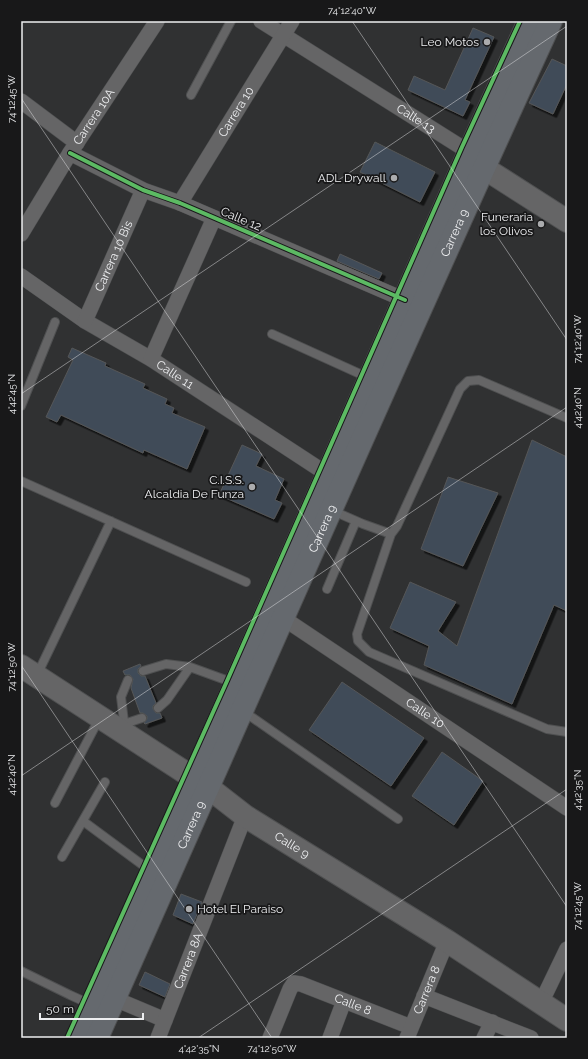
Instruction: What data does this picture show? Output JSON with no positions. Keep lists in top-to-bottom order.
{
  "streets": {
    "main road": ["Calle 13", "Carrera 9", "Calle 9"],
    "street": [
      "Carrera 10",
      "Carrera 10A",
      "Calle 12",
      "Carrera 10 Bis",
      "Calle 11",
      "Calle 10",
      "Carrera 8A",
      "Carrera 8",
      "Calle 8"
    ]
  },
  "crossings": [
    ["Carrera 10", "Calle 13"],
    ["Carrera 10", "Calle 12"],
    ["Carrera 10A", "Calle 12"],
    ["Calle 13", "Carrera 9"],
    ["Calle 12", "Carrera 9"],
    ["Calle 12", "Carrera 10 Bis"],
    ["Carrera 9", "Calle 11"],
    ["Carrera 9", "Calle 10"],
    ["Carrera 9", "Calle 9"],
    ["Carrera 10 Bis", "Calle 11"],
    ["Calle 9", "Carrera 8A"],
    ["Calle 9", "Carrera 8"],
    ["Carrera 8", "Calle 8"]
  ],
  "places": [
    "Leo Motos",
    "ADL Drywall",
    "Funeraria los Olivos",
    "C.I.S.S. Alcaldia De Funza",
    "Hotel El Paraiso"
  ],
  "scale_bar": "50 m",
  "coordinates": [
    "74°12'40\"W",
    "74°12'45\"W",
    "4°42'45\"N",
    "4°42'40\"N",
    "74°12'50\"W",
    "4°42'35\"N"
  ]
}
